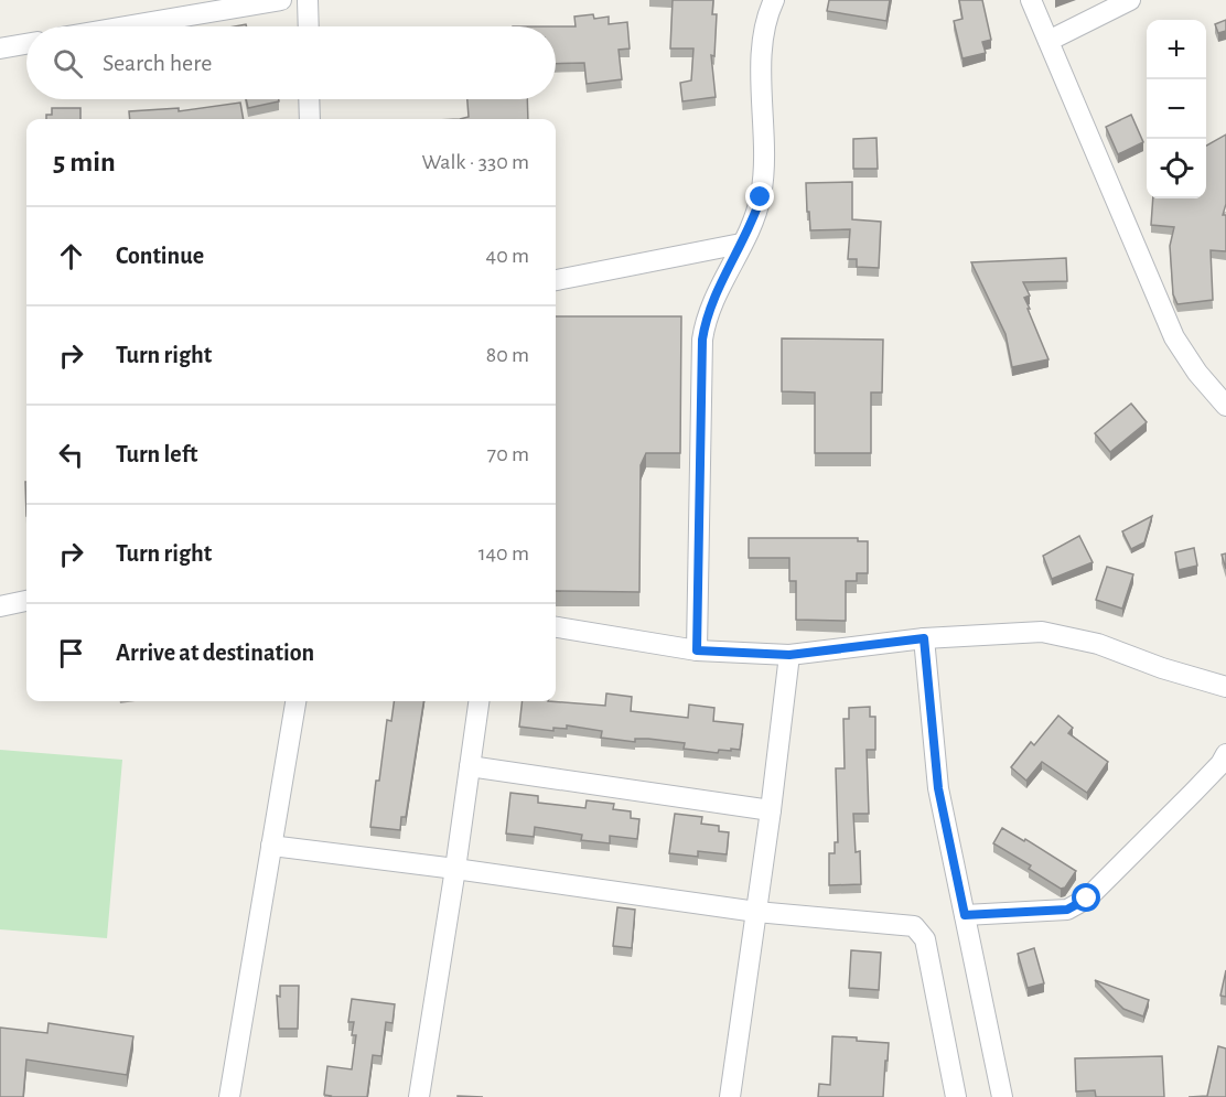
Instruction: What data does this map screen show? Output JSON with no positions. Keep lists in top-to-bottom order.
{
  "page": {
    "map_buttons": ["+", "−"],
    "search": "Search here",
    "heading": ["5 min", "Walk · 330 m"],
    "list": [
      ["Continue", "40 m"],
      ["Turn right", "80 m"],
      ["Turn left", "70 m"],
      ["Turn right", "140 m"],
      "Arrive at destination"
    ]
  }
}
